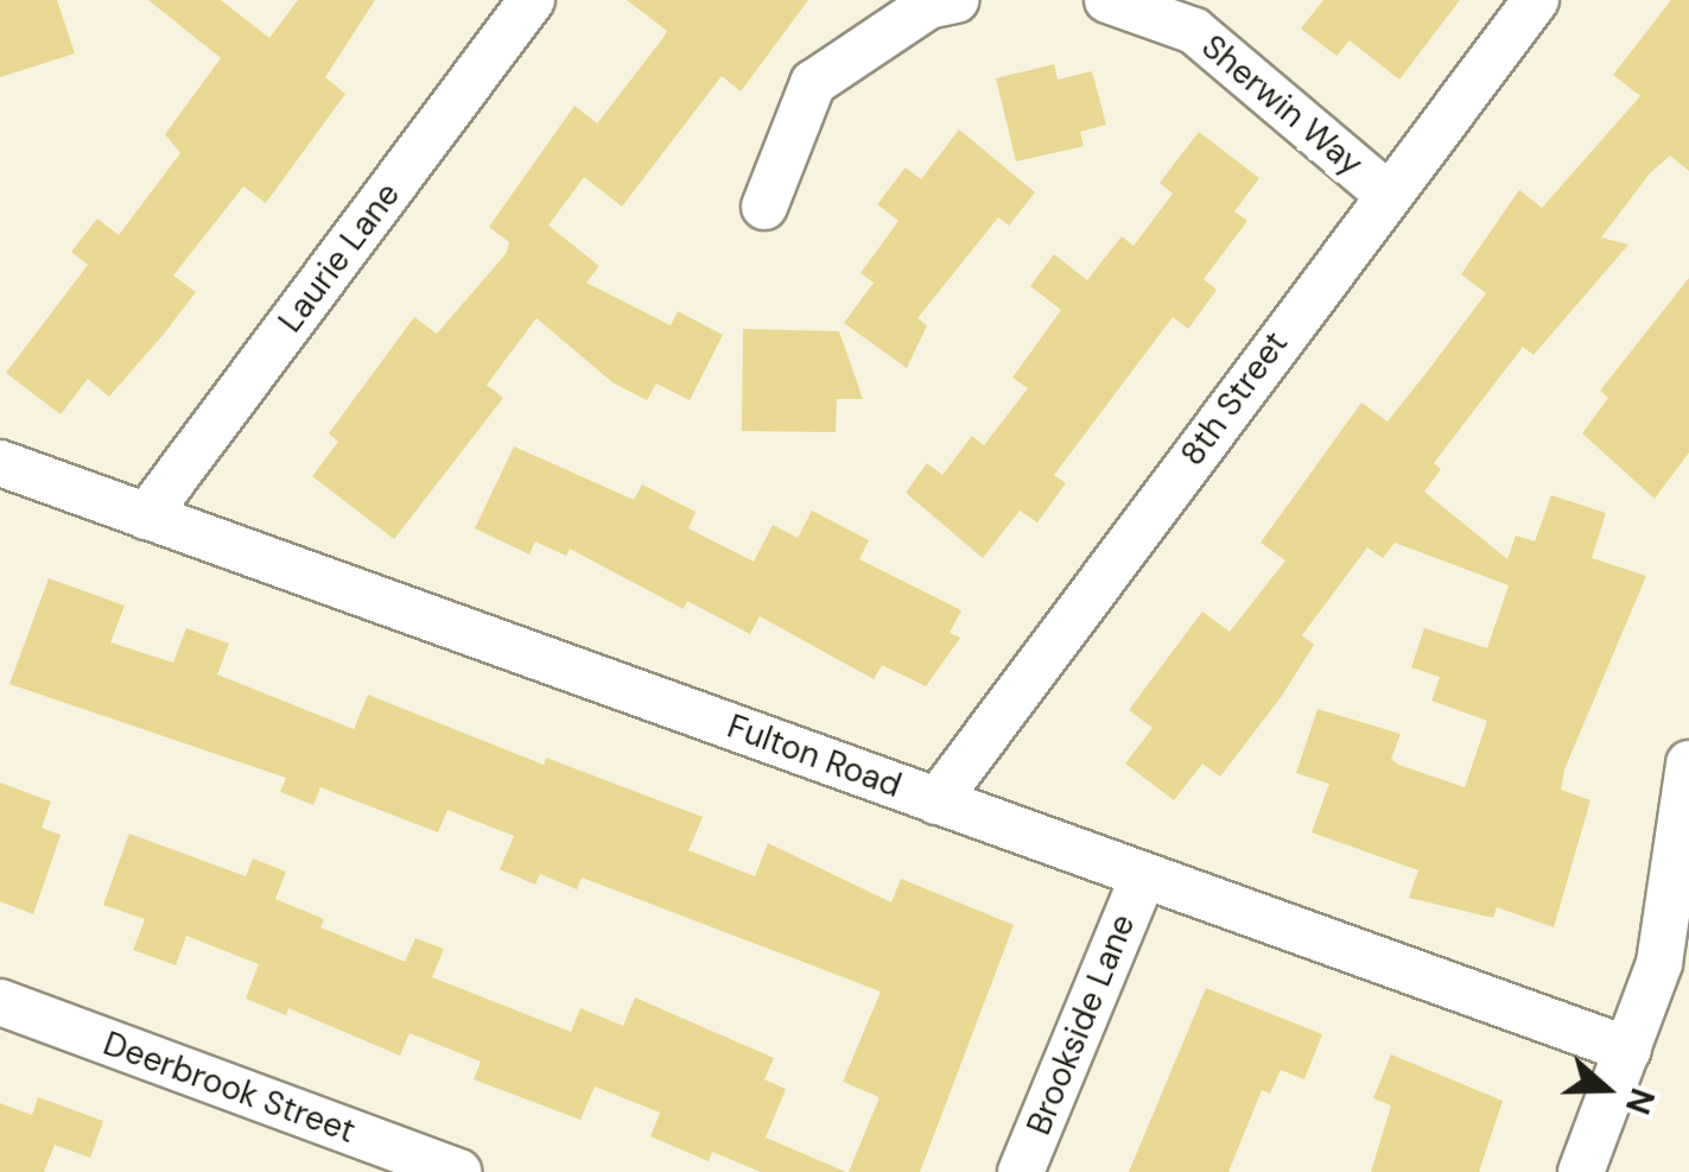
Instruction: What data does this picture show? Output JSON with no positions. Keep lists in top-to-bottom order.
{
  "streets": {
    "street": [
      "Sherwin Way",
      "Laurie Lane",
      "8th Street",
      "Fulton Road",
      "Brookside Lane",
      "Deerbrook Street"
    ]
  },
  "crossings": [
    ["Sherwin Way", "8th Street"],
    ["Laurie Lane", "Fulton Road"],
    ["8th Street", "Fulton Road"],
    ["Fulton Road", "Brookside Lane"]
  ],
  "north": "right"
}
